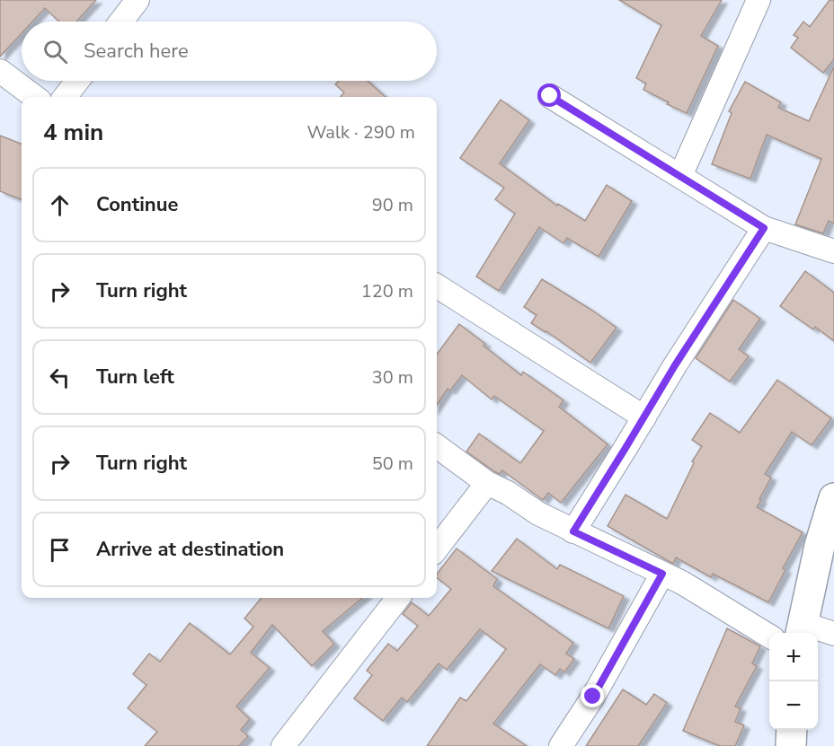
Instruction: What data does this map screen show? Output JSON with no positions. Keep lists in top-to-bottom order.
{
  "page": {
    "search": "Search here",
    "heading": ["4 min", "Walk · 290 m"],
    "list": [
      ["Continue", "90 m"],
      ["Turn right", "120 m"],
      ["Turn left", "30 m"],
      ["Turn right", "50 m"],
      "Arrive at destination"
    ],
    "map_buttons": ["+", "−"]
  }
}
